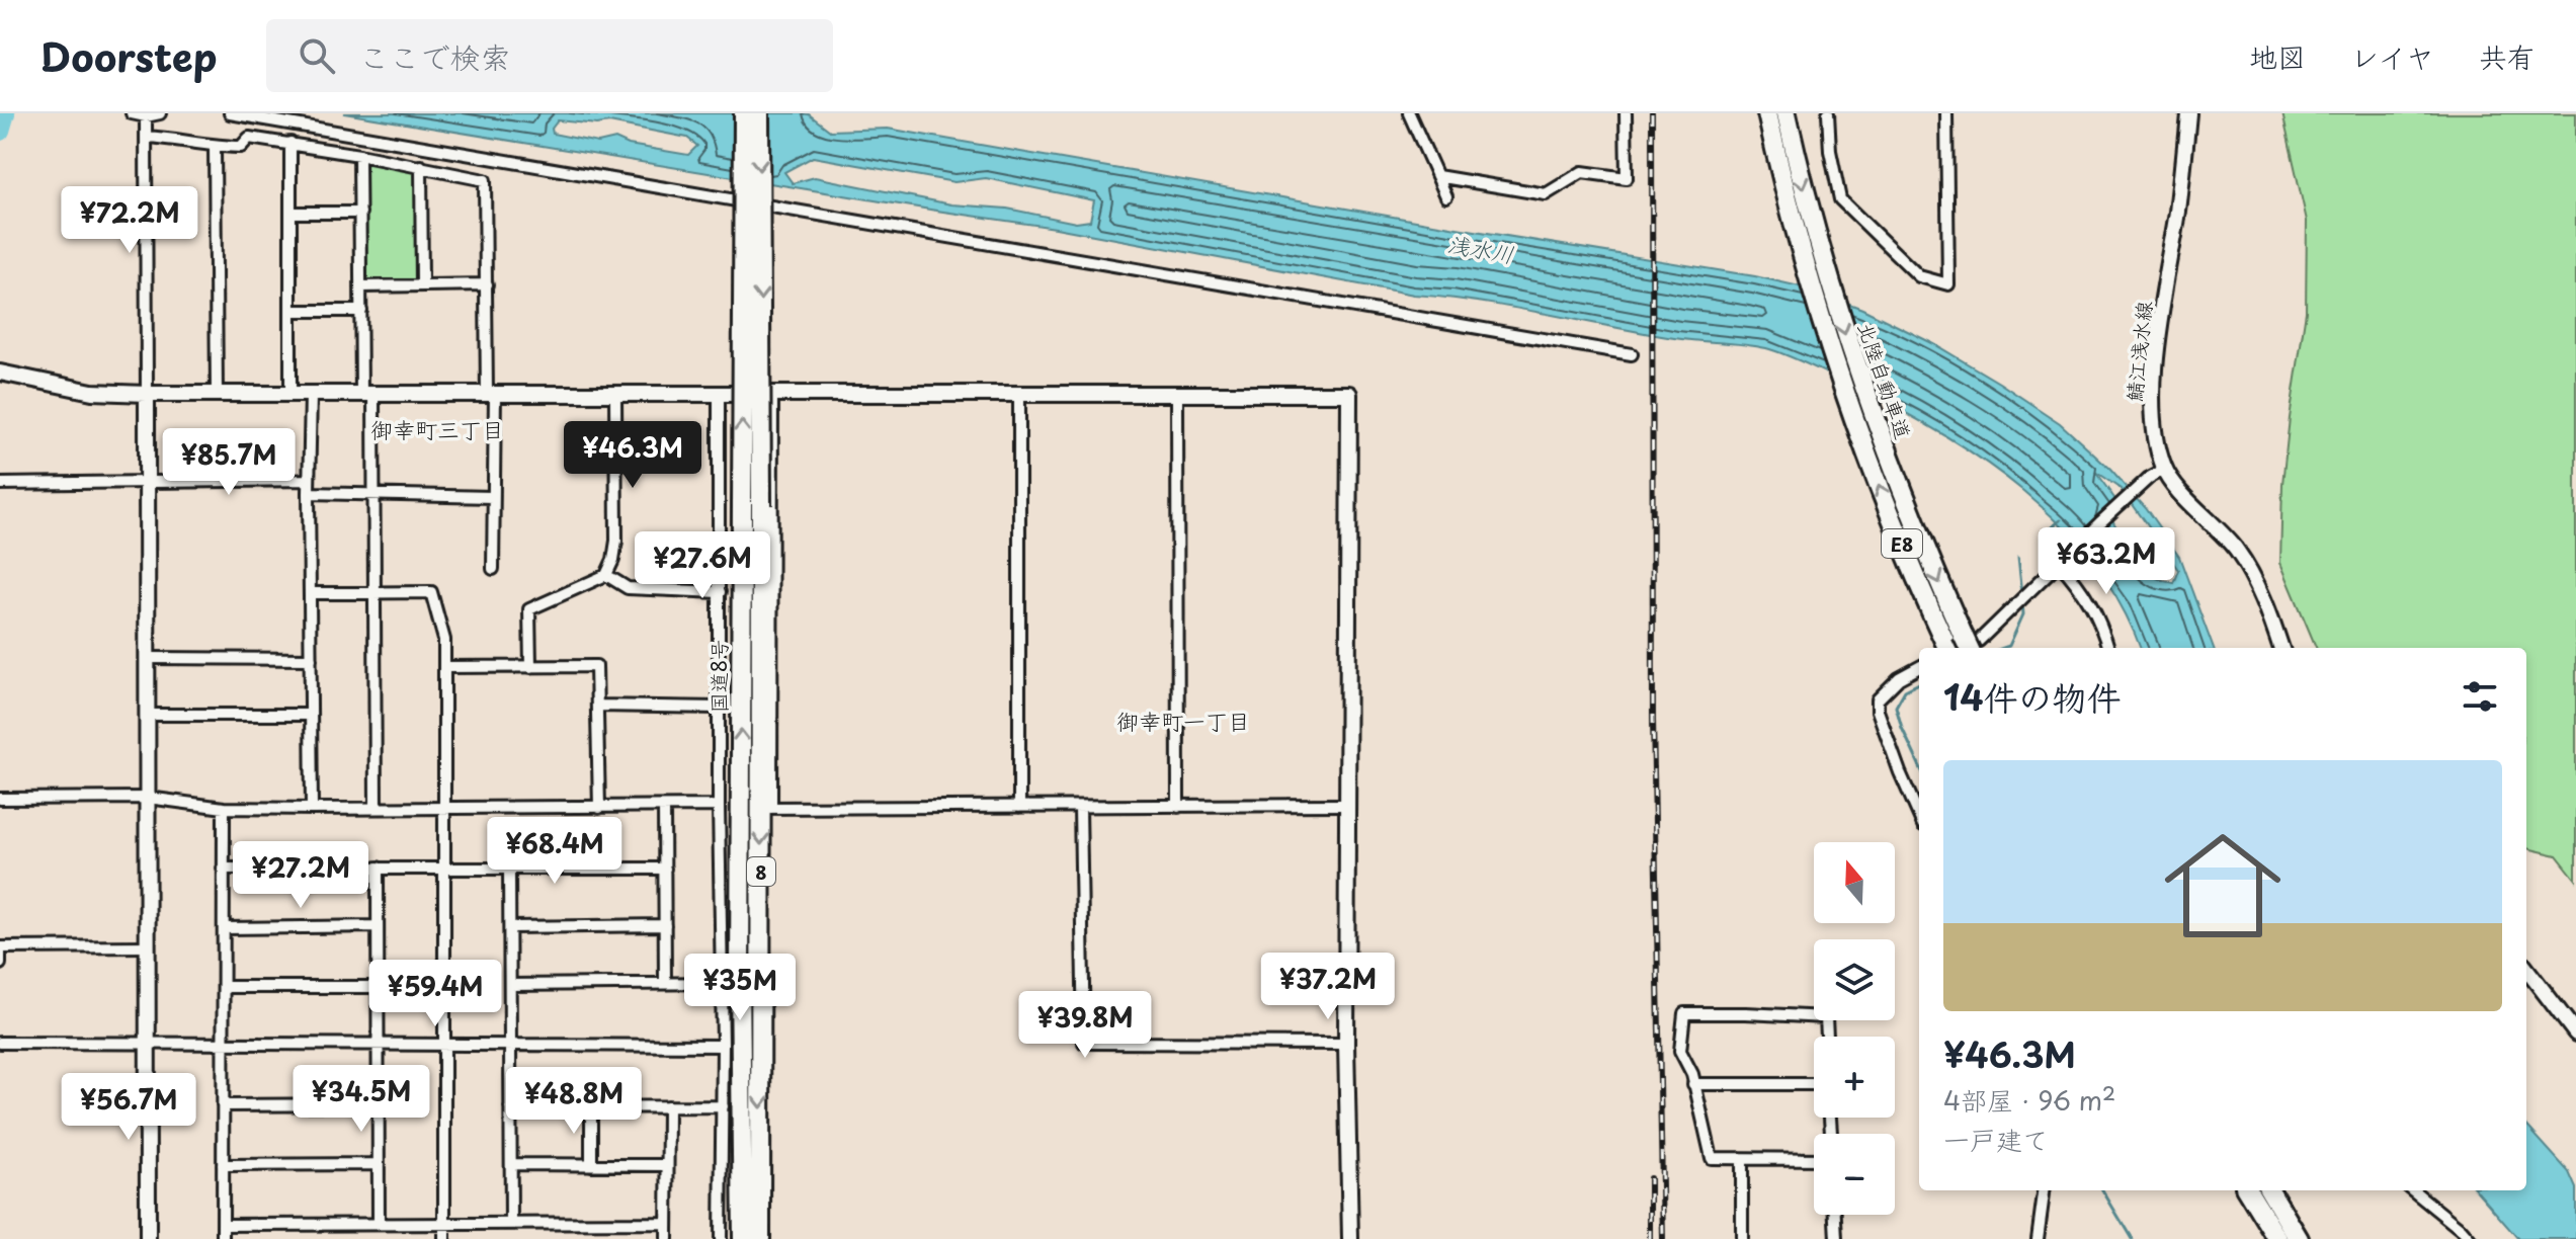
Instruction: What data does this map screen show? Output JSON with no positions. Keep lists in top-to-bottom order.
{
  "streets": {
    "highway": [
      "北陸自動車道",
      "E8",
      "国道8号",
      "8"
    ],
    "street": ["鯖江浅水線"]
  },
  "districts": ["御幸町三丁目", "御幸町一丁目"],
  "water": ["浅水川"],
  "north": "top",
  "page": {
    "header": "Doorstep",
    "search": "ここで検索",
    "nav": ["地図", "レイヤ", "共有"],
    "price": [
      "¥72.2M",
      "¥46.3M",
      "¥85.7M",
      "¥63.2M",
      "¥27.6M",
      "¥68.4M",
      "¥27.2M",
      "¥37.2M",
      "¥35M",
      "¥59.4M",
      "¥39.8M",
      "¥34.5M",
      "¥48.8M",
      "¥56.7M"
    ],
    "heading": "14件の物件",
    "list": [
      {
        "name": "¥46.3M",
        "note": "4部屋 · 96 m² · 一戸建て"
      }
    ],
    "map_buttons": ["+", "−"]
  }
}
